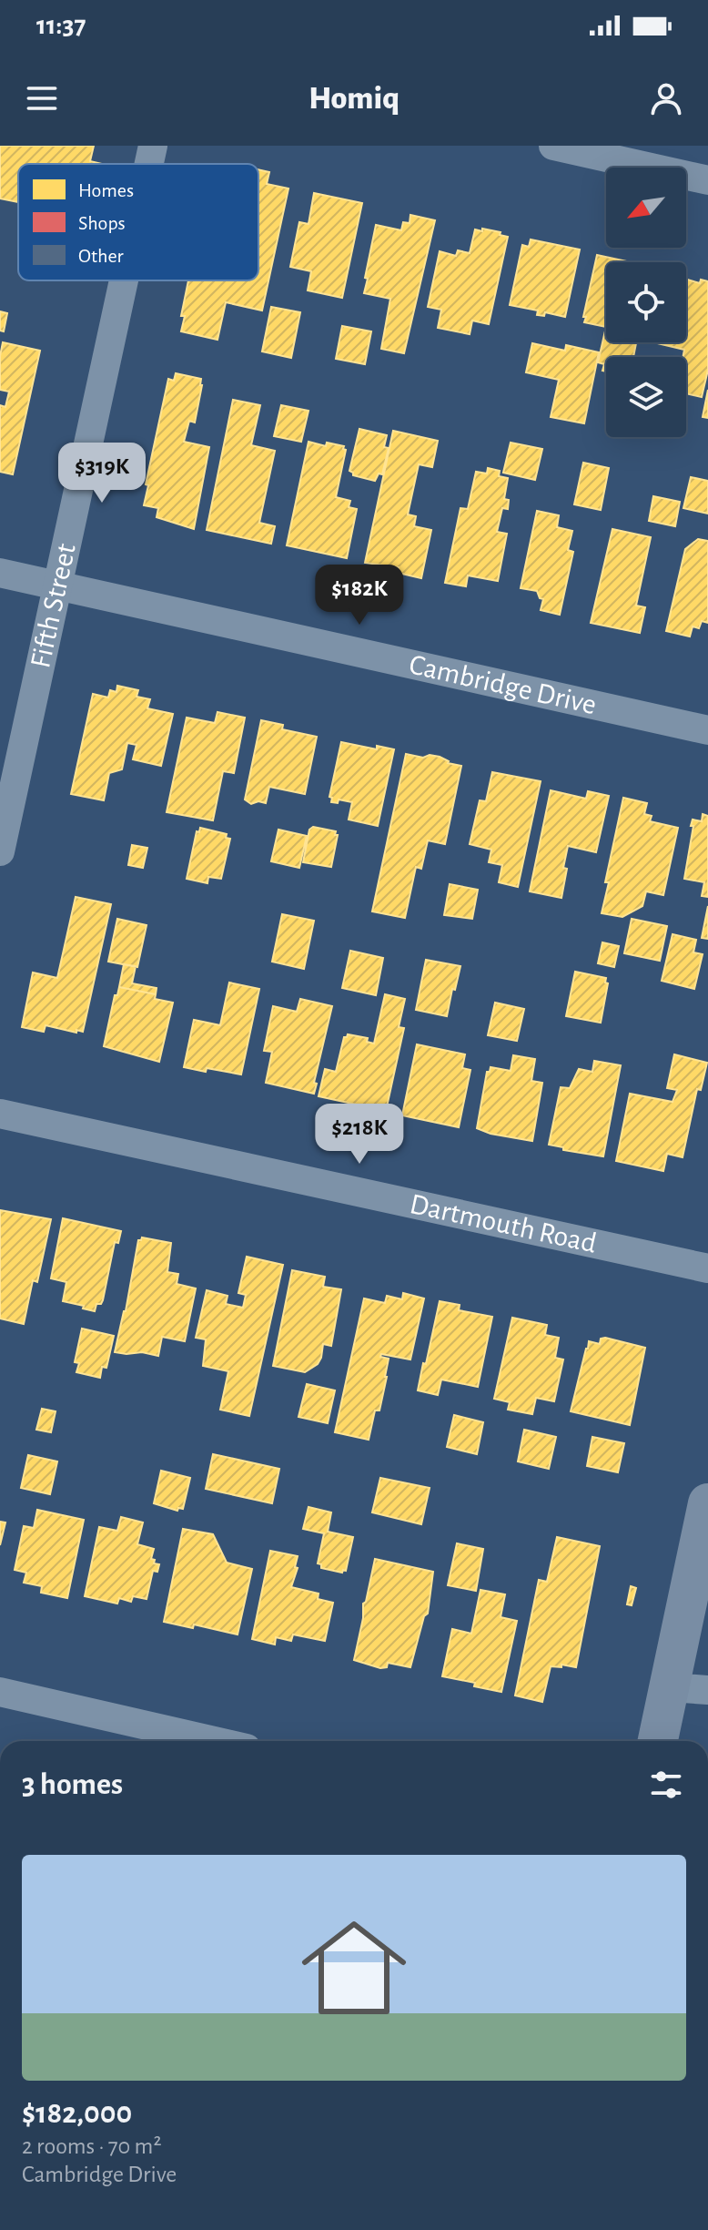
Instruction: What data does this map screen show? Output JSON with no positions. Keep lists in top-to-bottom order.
{
  "streets": {
    "street": ["Fifth Street", "Cambridge Drive", "Dartmouth Road"]
  },
  "crossings": [
    ["Fifth Street", "Cambridge Drive"]
  ],
  "legend": ["Homes", "Shops", "Other"],
  "north": "bottom left",
  "page": {
    "status": "11:37",
    "header": "Homiq",
    "price": ["$319K", "$182K", "$218K"],
    "heading": "3 homes",
    "list": [
      {
        "name": "$182,000",
        "note": "2 rooms · 70 m² · Cambridge Drive"
      }
    ]
  }
}
